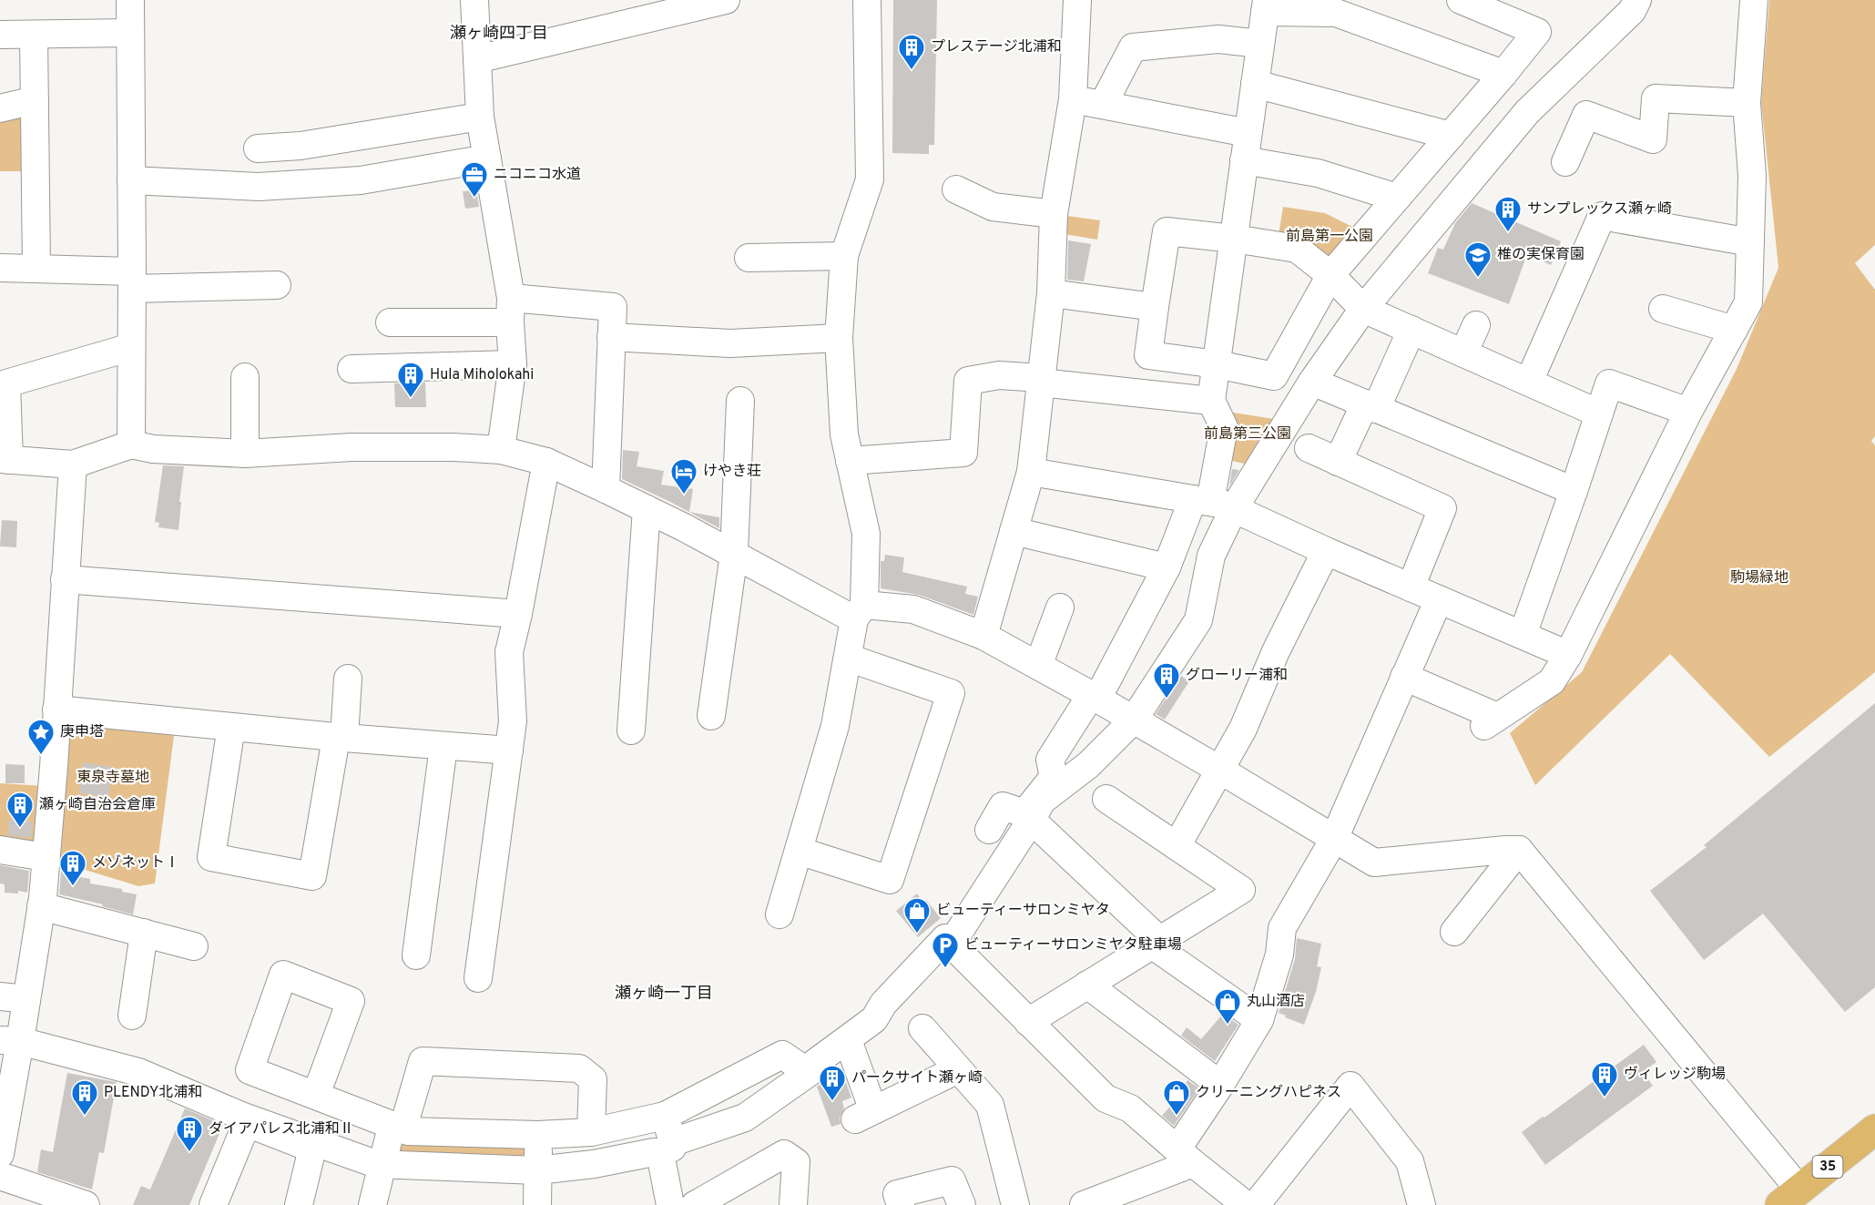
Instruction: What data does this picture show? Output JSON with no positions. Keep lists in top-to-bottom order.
{
  "streets": {
    "main road": ["35"]
  },
  "districts": ["瀬ヶ崎四丁目", "瀬ヶ崎一丁目"],
  "parks": [
    "前島第一公園",
    "前島第三公園",
    "駒場緑地",
    "東泉寺墓地"
  ],
  "places": {
    "building": [
      "プレステージ北浦和",
      "サンプレックス瀬ヶ崎",
      "Hula Miholokahi",
      "グローリー浦和",
      "瀬ヶ崎自治会倉庫",
      "メゾネットⅠ",
      "ヴィレッジ駒場",
      "パークサイト瀬ヶ崎",
      "PLENDY北浦和",
      "ダイアパレス北浦和Ⅱ"
    ],
    "office": ["ニコニコ水道"],
    "school or university": ["椎の実保育園"],
    "hotel": ["けやき荘"],
    "place": ["庚申塔"],
    "shop": ["ビューティーサロンミヤタ", "丸山酒店", "クリーニングハピネス"],
    "parking": ["ビューティーサロンミヤタ駐車場"]
  }
}
